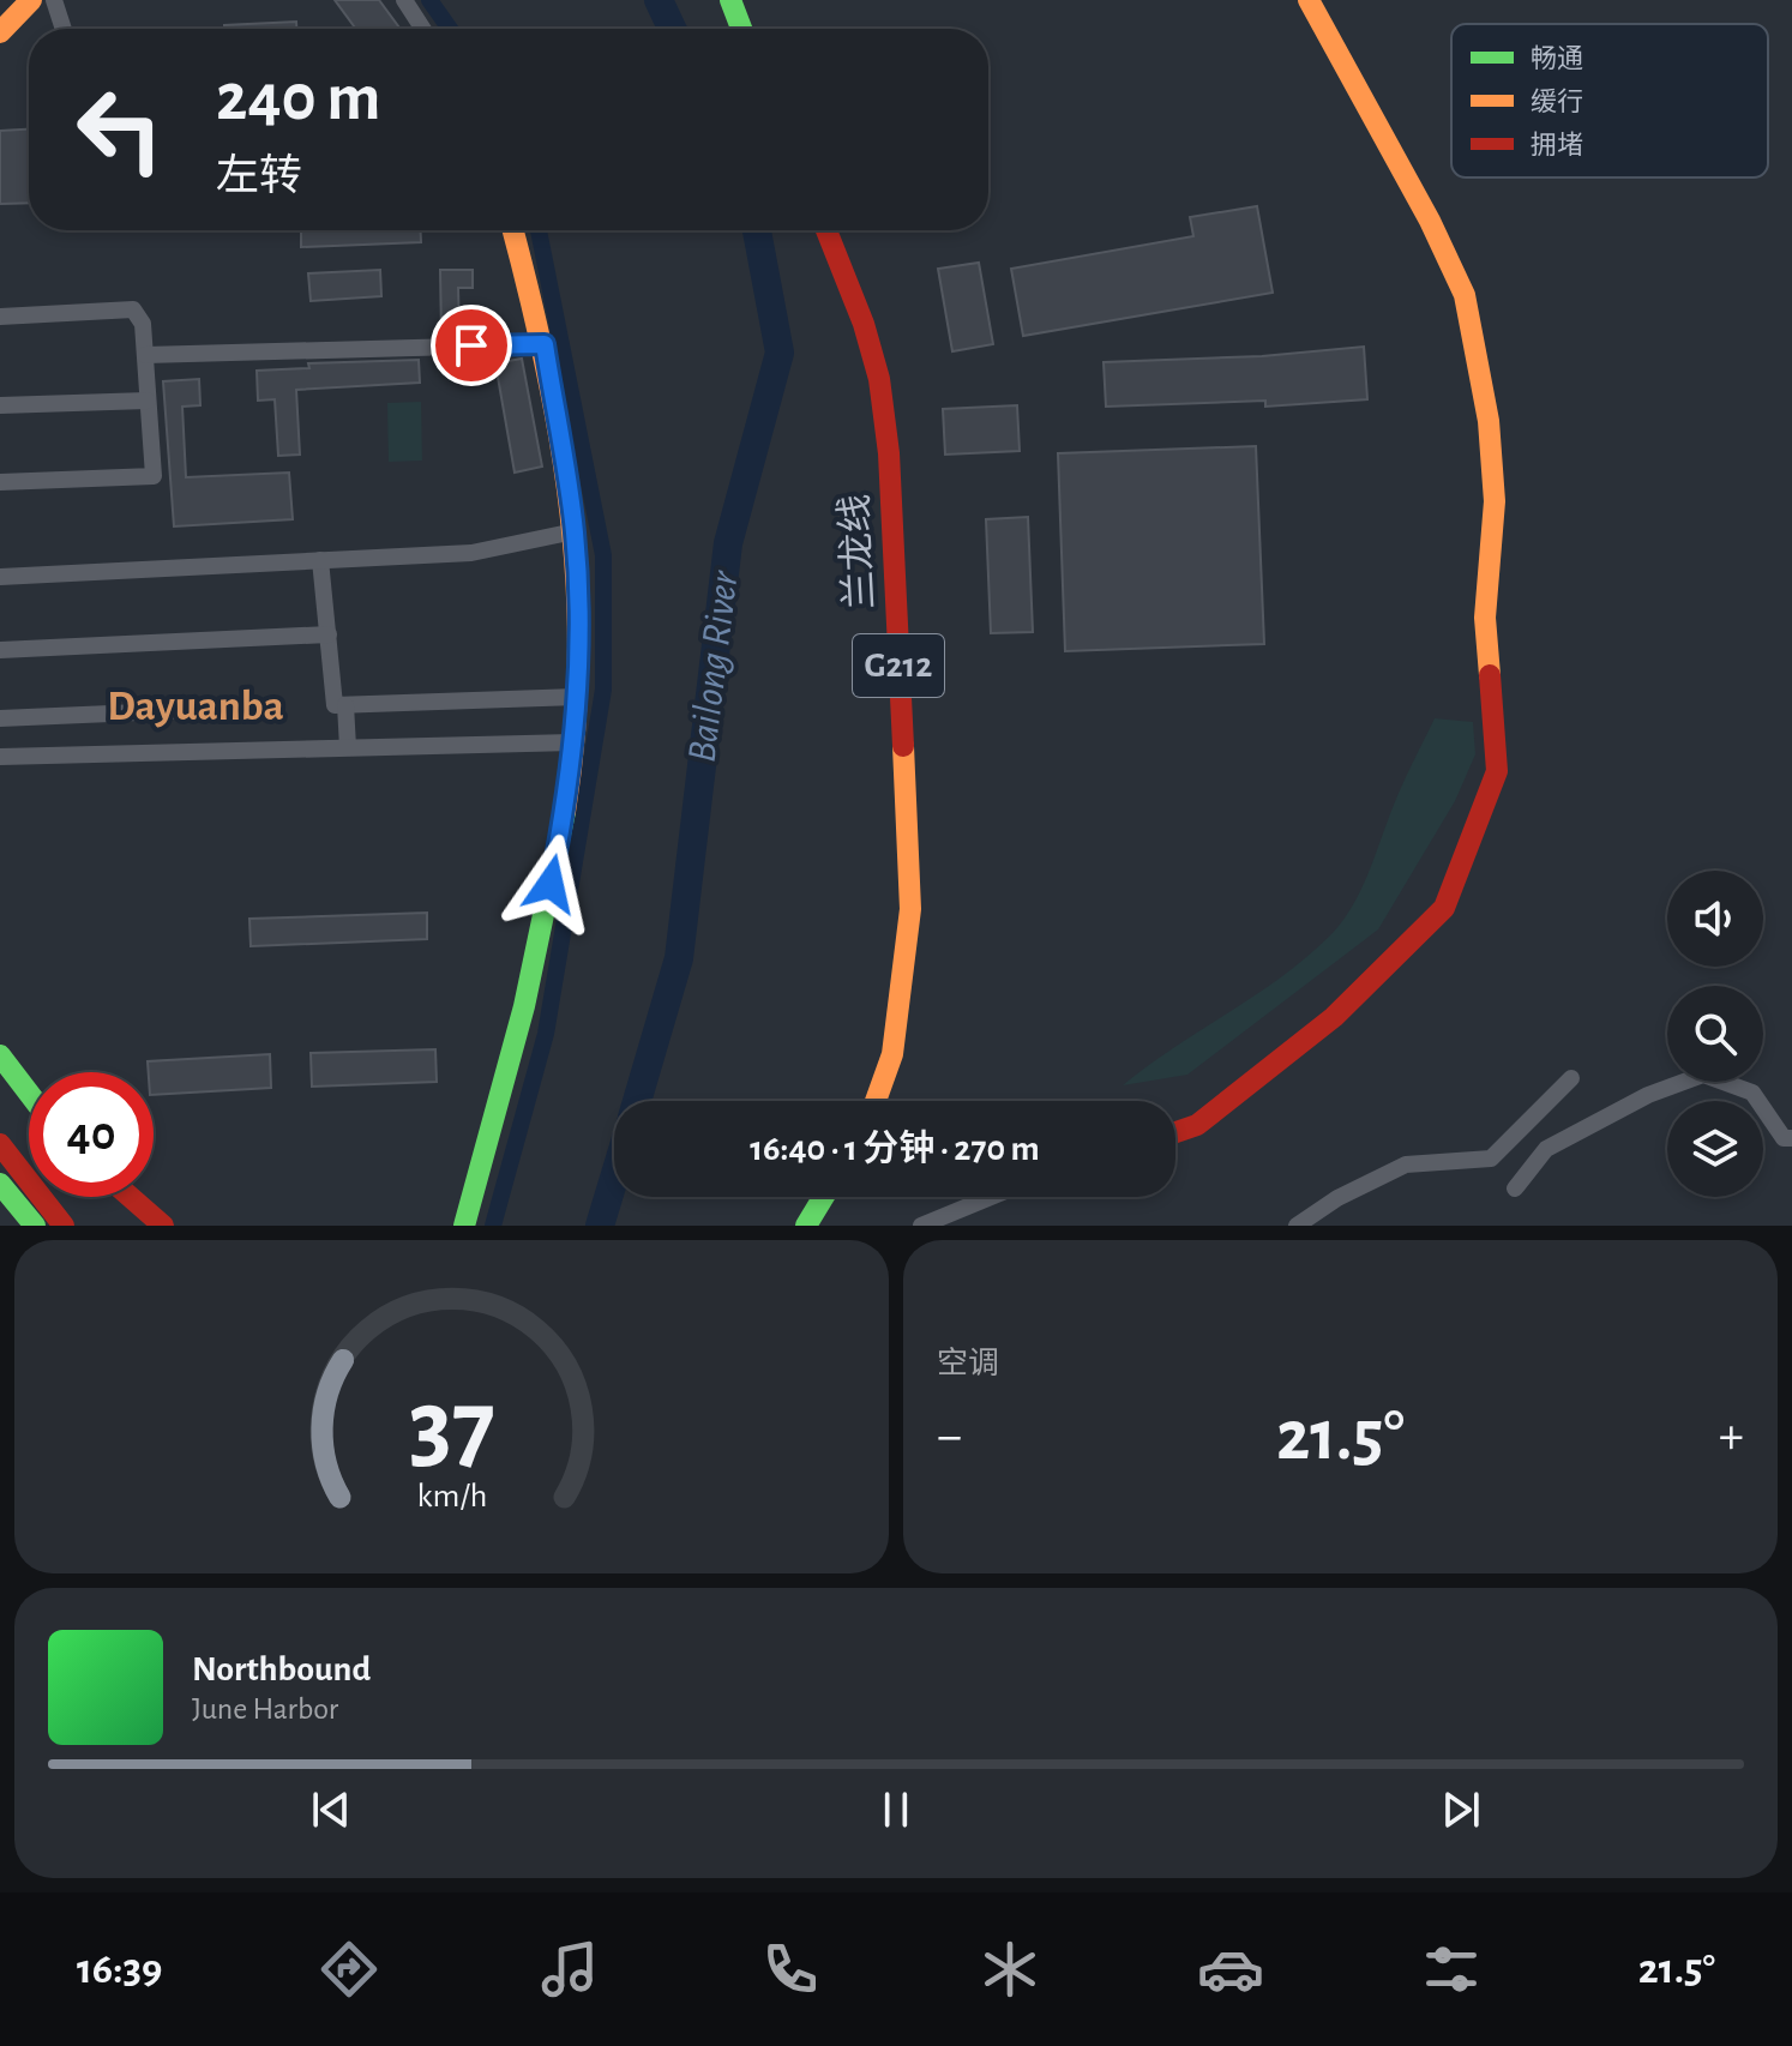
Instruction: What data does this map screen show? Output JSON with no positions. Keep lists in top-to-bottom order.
{
  "streets": {
    "main road": ["兰龙线", "G212"]
  },
  "districts": ["Dayuanba"],
  "water": ["Bailong River"],
  "legend": ["畅通", "缓行", "拥堵"],
  "page": {
    "turn": ["240 m", "左转"],
    "limit": "40",
    "trip": "16:40 · 1 分钟 · 270 m",
    "tile": "空调",
    "heat": ["−", "21.5°", "+"],
    "song": ["Northbound", "June Harbor"],
    "tabs": ["16:39", "21.5°"],
    "gauge": ["37", "km/h"]
  }
}
